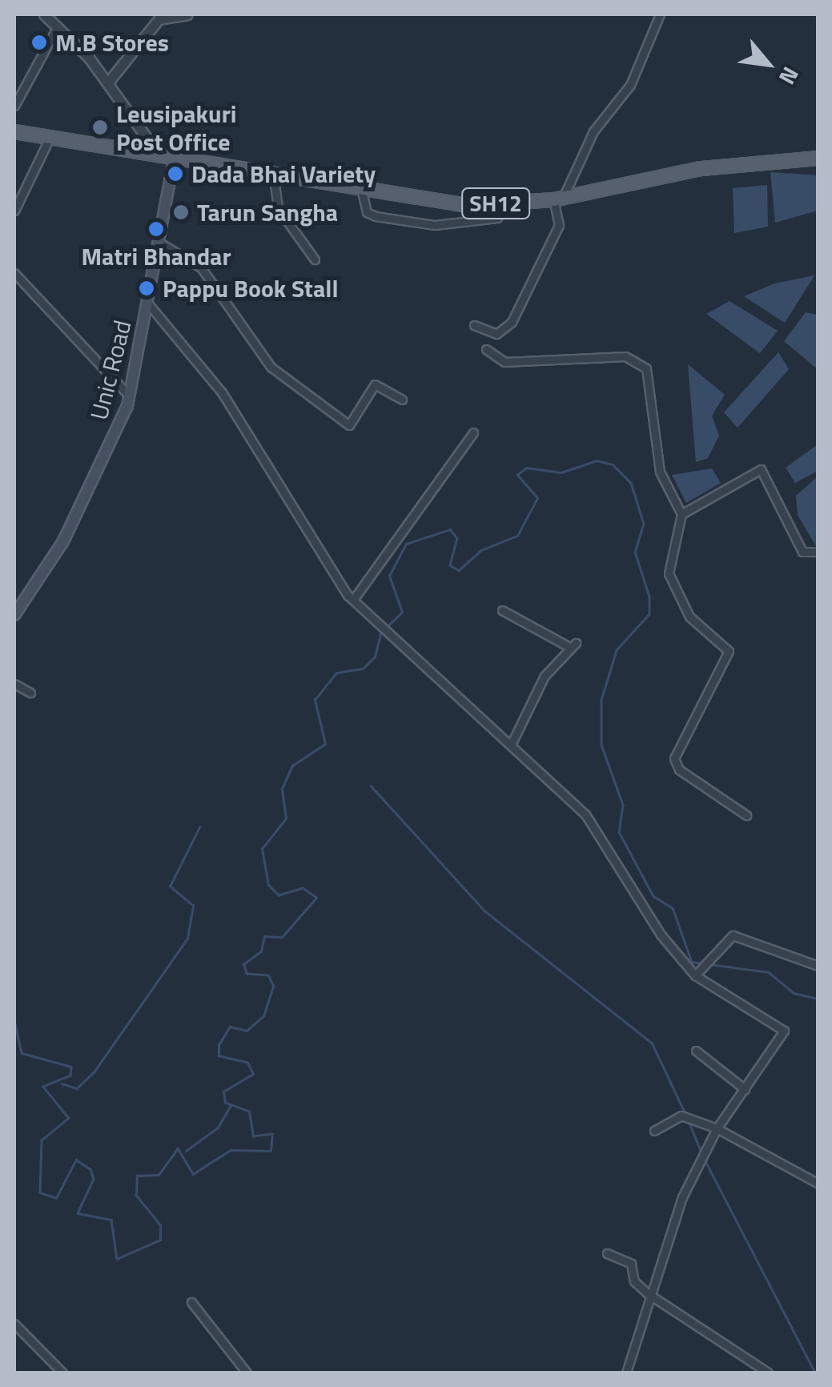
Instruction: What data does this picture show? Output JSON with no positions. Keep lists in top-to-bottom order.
{
  "streets": {
    "main road": ["SH12", "Unic Road"]
  },
  "crossings": [
    ["SH12", "Unic Road"]
  ],
  "places": [
    "M.B Stores",
    "Leusipakuri Post Office",
    "Dada Bhai Variety",
    "Tarun Sangha",
    "Matri Bhandar",
    "Pappu Book Stall"
  ],
  "north": "bottom right"
}
